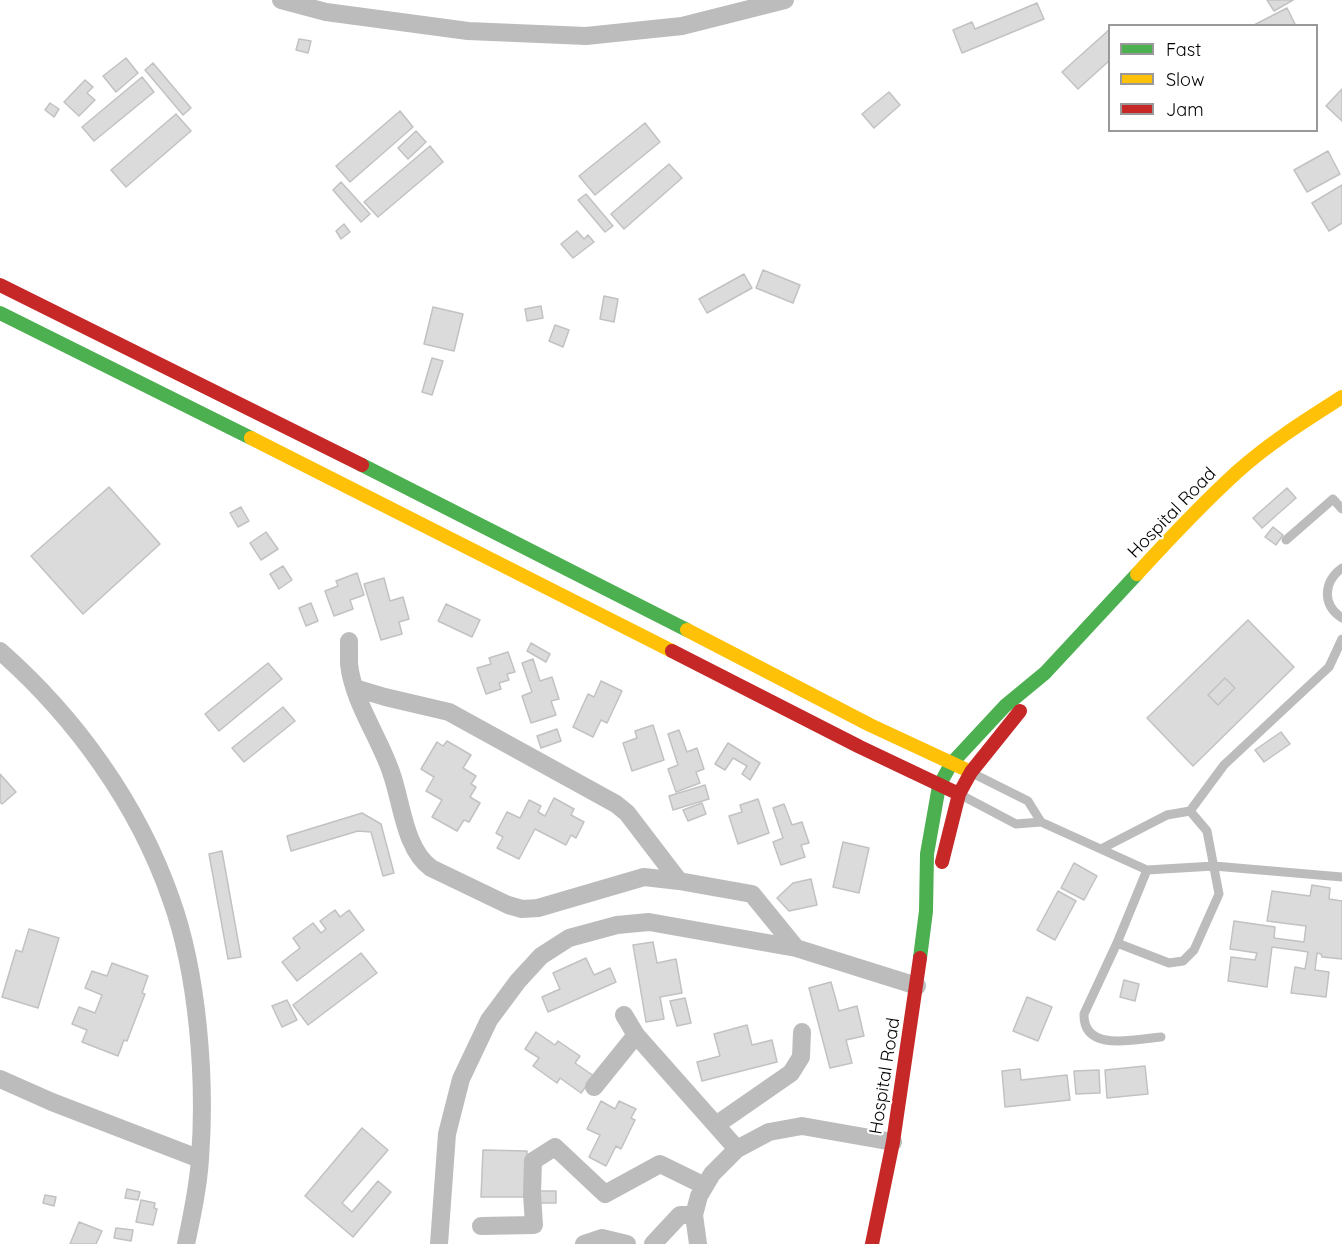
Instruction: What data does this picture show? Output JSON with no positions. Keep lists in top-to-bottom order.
{
  "streets": {
    "street": ["Hospital Road"]
  },
  "legend": ["Fast", "Slow", "Jam"]
}
